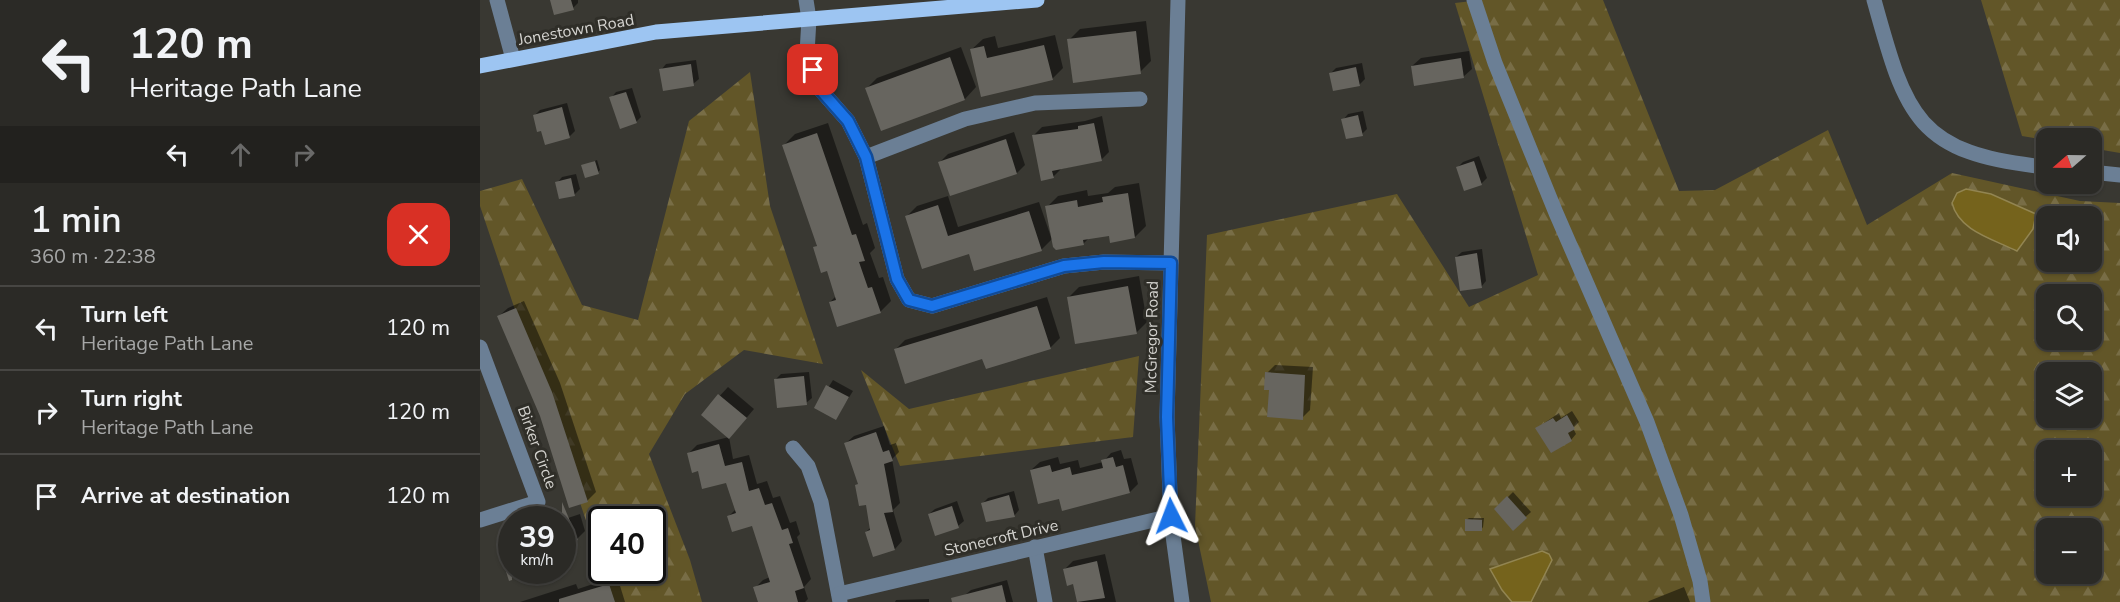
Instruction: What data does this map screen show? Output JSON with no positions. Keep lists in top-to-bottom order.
{
  "streets": {
    "main road": ["Jonestown Road"],
    "street": ["McGregor Road", "Birker Circle", "Stonecroft Drive"]
  },
  "crossings": [
    ["McGregor Road", "Stonecroft Drive"]
  ],
  "north": "left",
  "page": {
    "turn": ["120 m", "Heritage Path Lane"],
    "map_buttons": ["+", "−"],
    "heading": ["1 min", "360 m · 22:38"],
    "list": [
      {
        "name": "Turn left",
        "note": "Heritage Path Lane",
        "value": "120 m"
      },
      {
        "name": "Turn right",
        "note": "Heritage Path Lane",
        "value": "120 m"
      },
      {
        "name": "Arrive at destination",
        "value": "120 m"
      }
    ],
    "speed": "39 km/h",
    "limit": "40"
  }
}
